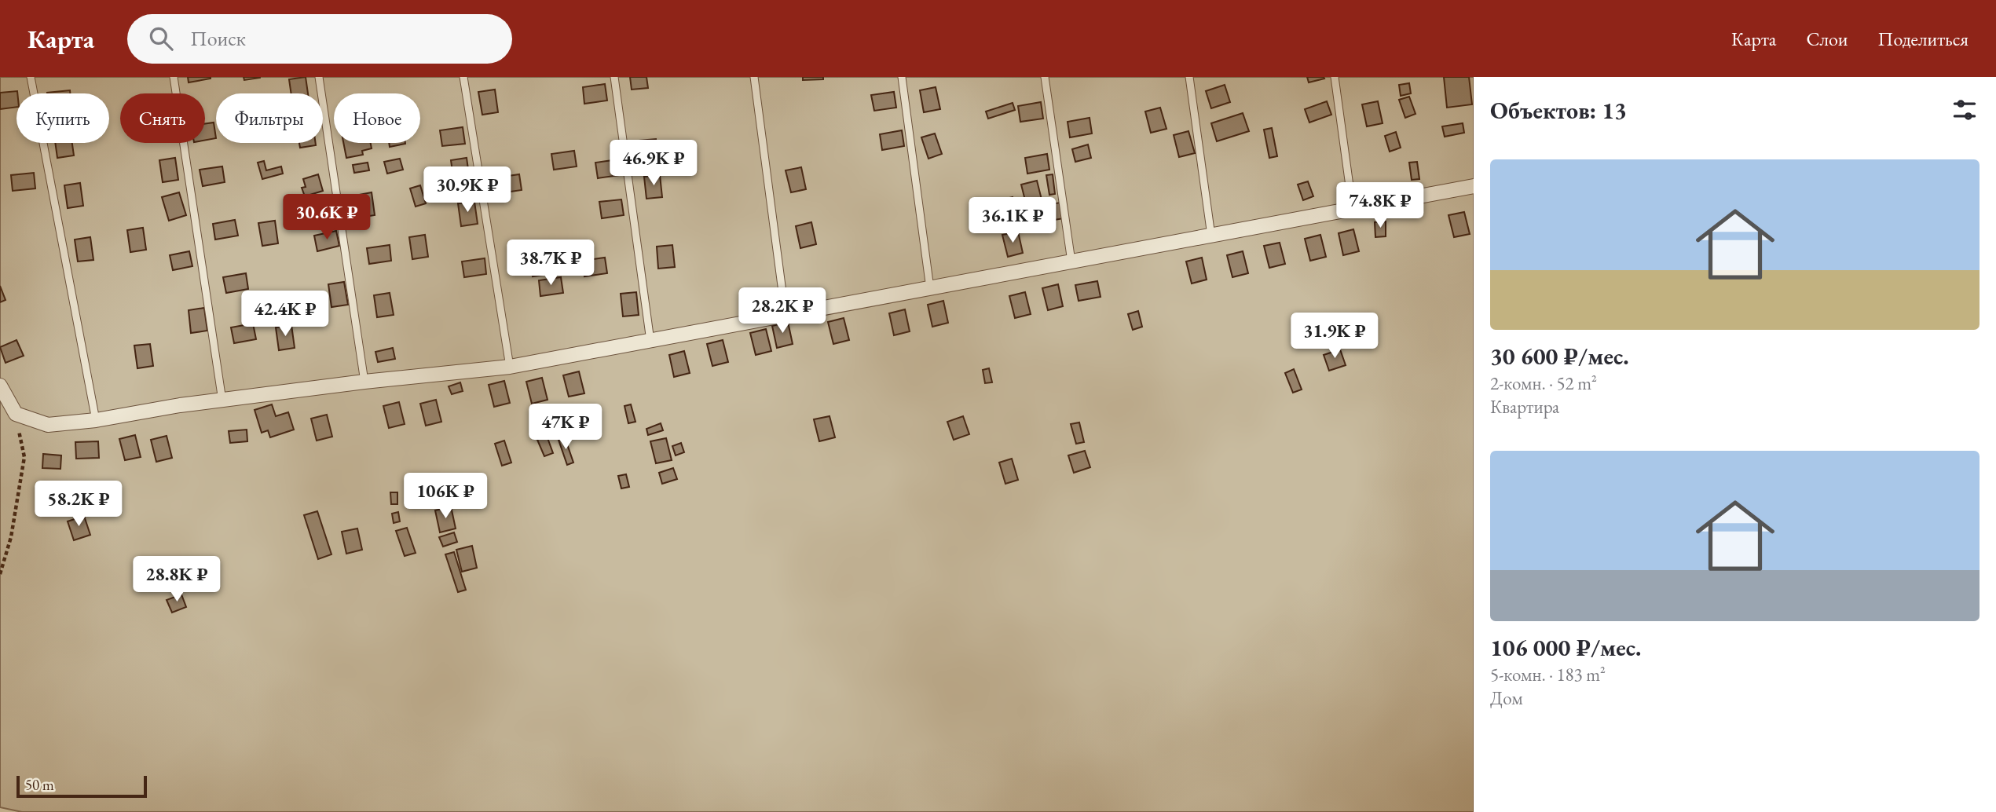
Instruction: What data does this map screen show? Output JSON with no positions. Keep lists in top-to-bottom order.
{
  "scale_bar": "50 m",
  "page": {
    "header": "Карта",
    "search": "Поиск",
    "nav": ["Карта", "Слои", "Поделиться"],
    "heading": "Объектов: 13",
    "chip": [
      "Купить",
      "Снять",
      "Фильтры",
      "Новое"
    ],
    "price": [
      "46.9K ₽",
      "30.9K ₽",
      "74.8K ₽",
      "30.6K ₽",
      "36.1K ₽",
      "38.7K ₽",
      "28.2K ₽",
      "42.4K ₽",
      "31.9K ₽",
      "47K ₽",
      "106K ₽",
      "58.2K ₽",
      "28.8K ₽"
    ],
    "list": [
      {
        "name": "30 600 ₽/мес.",
        "note": "2-комн. · 52 m² · Квартира"
      },
      {
        "name": "106 000 ₽/мес.",
        "note": "5-комн. · 183 m² · Дом"
      }
    ],
    "scale": "50 m"
  }
}
